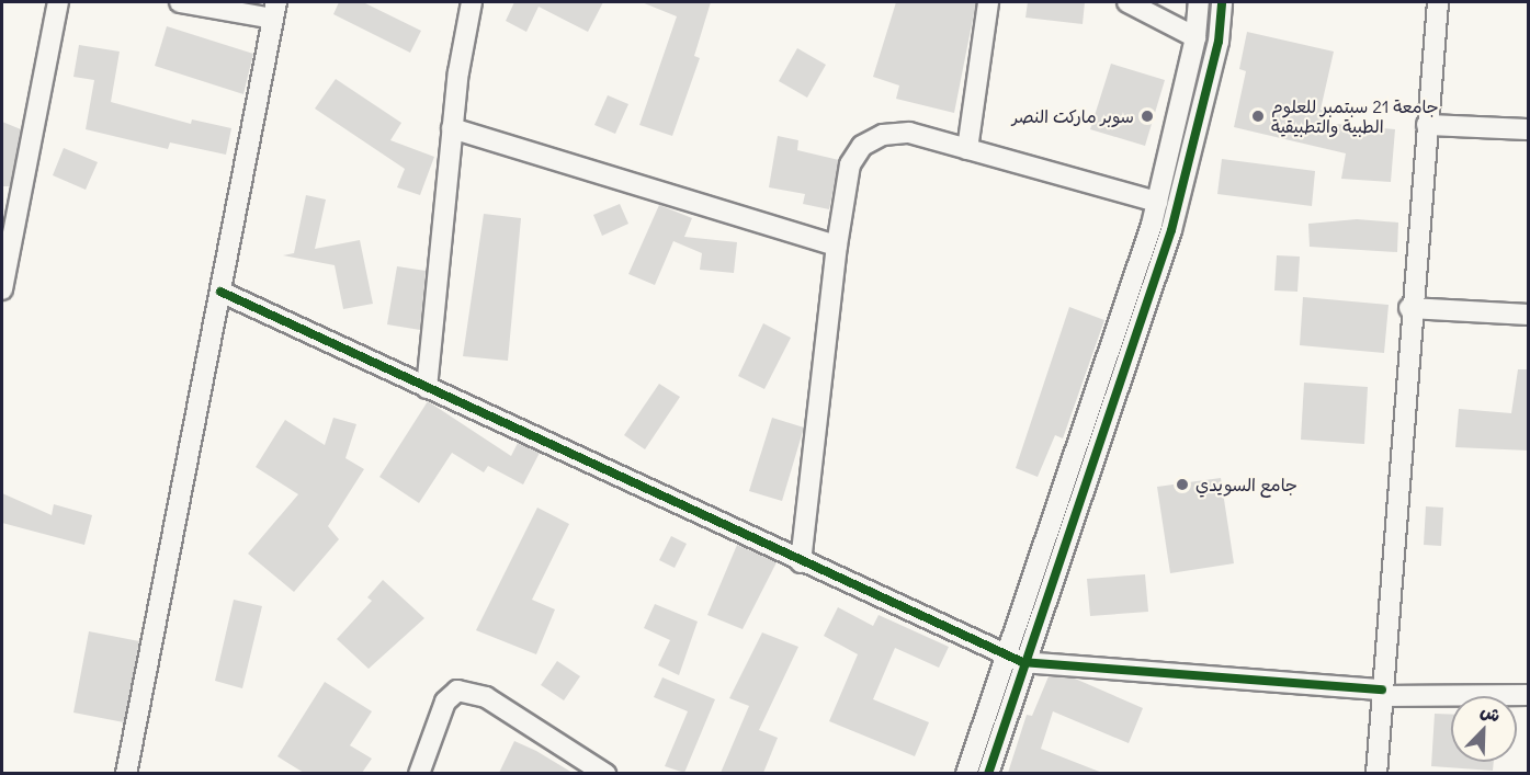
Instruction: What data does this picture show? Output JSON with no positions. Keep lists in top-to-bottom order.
{
  "places": ["سوبر ماركت النصر", "جامعة 21 سبتمبر للعلوم الطبية والتطبيقية", "جامع السويدي"],
  "north": "top right"
}
